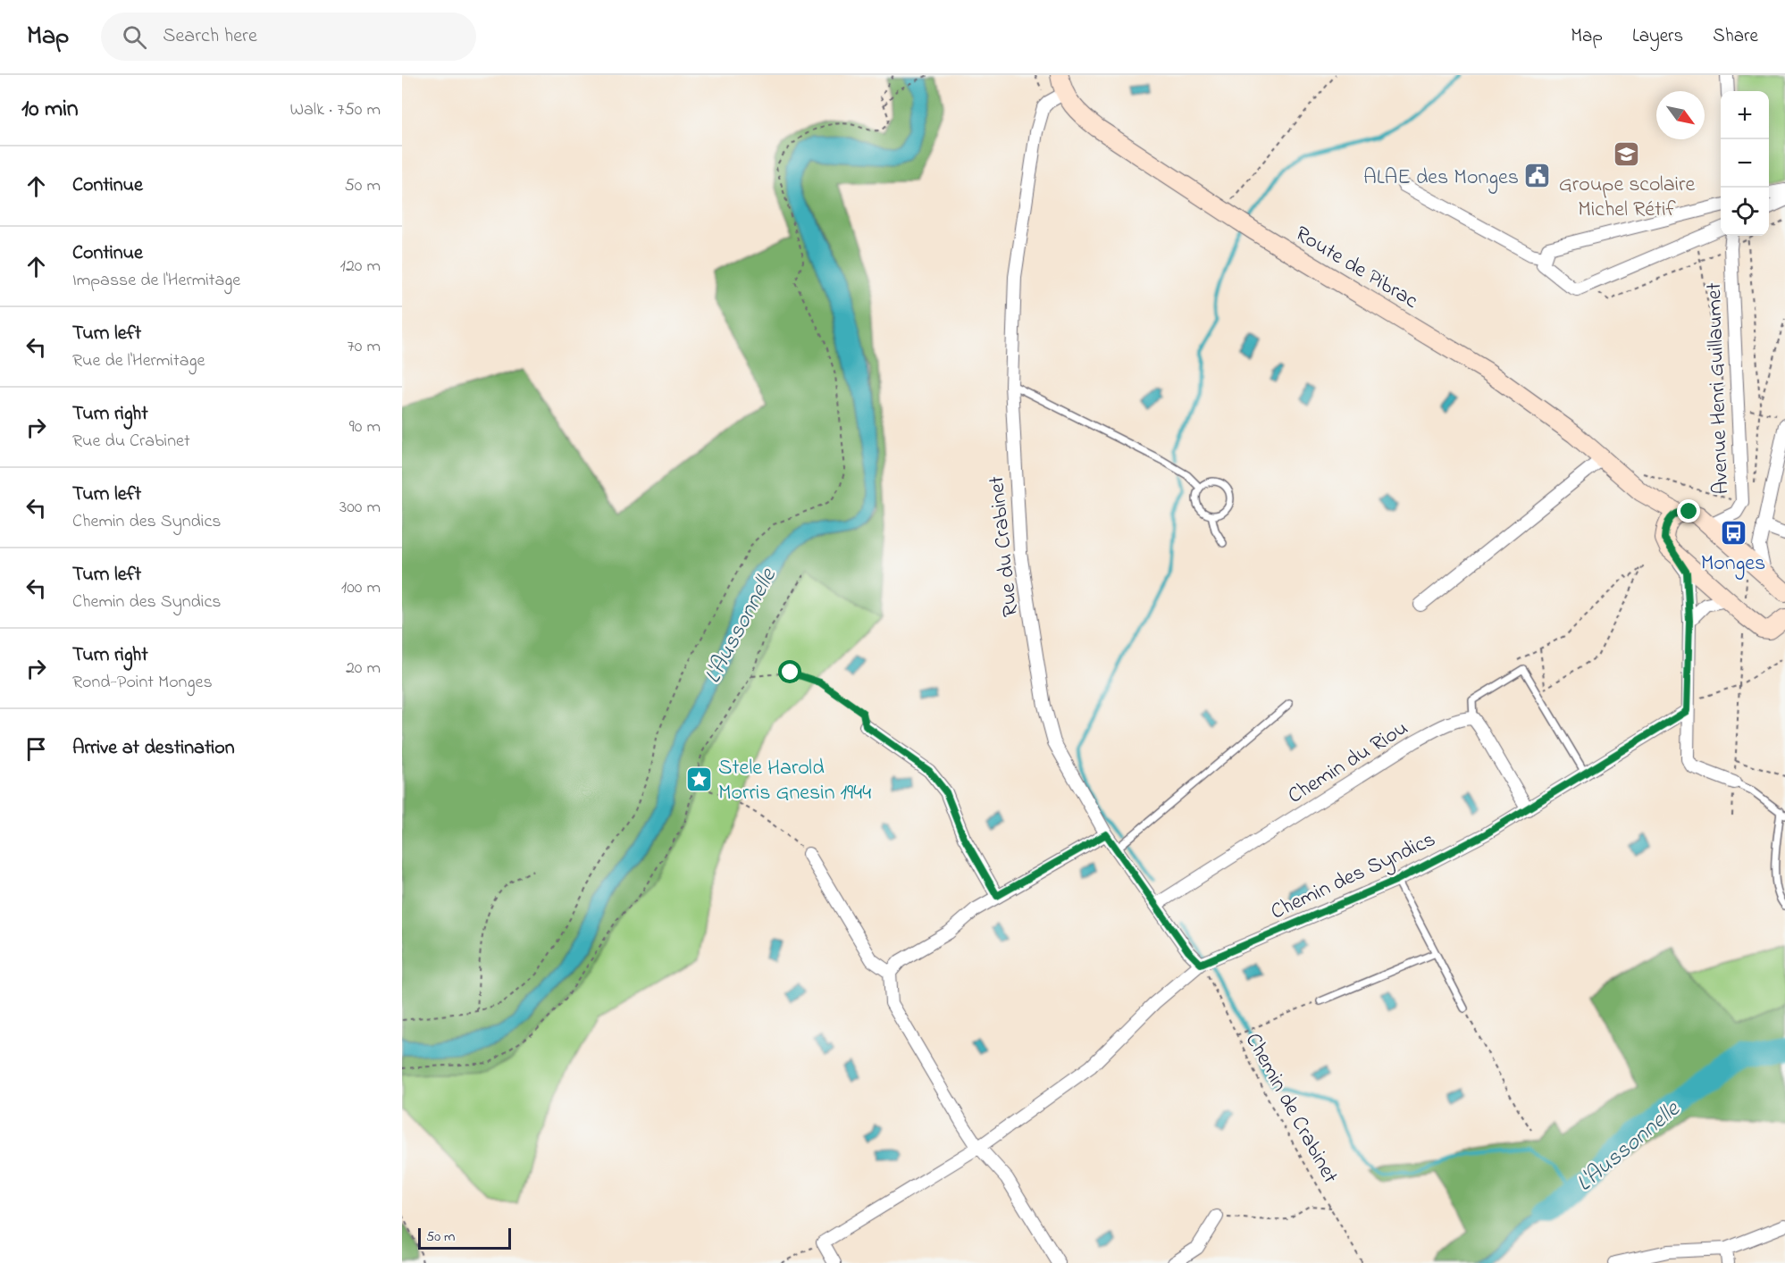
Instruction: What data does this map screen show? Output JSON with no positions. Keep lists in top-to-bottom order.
{
  "streets": {
    "main road": ["Route de Pibrac"],
    "street": [
      "Avenue Henri Guillaumet",
      "Rue du Crabinet",
      "Chemin du Riou",
      "Chemin des Syndics"
    ],
    "path": ["Chemin de Crabinet"]
  },
  "crossings": [
    ["Route de Pibrac", "Avenue Henri Guillaumet"],
    ["Rue du Crabinet", "Chemin du Riou"],
    ["Rue du Crabinet", "Chemin des Syndics"],
    ["Rue du Crabinet", "Chemin de Crabinet"],
    ["Chemin des Syndics", "Chemin de Crabinet"]
  ],
  "water": ["L'Aussonnelle"],
  "places": {
    "school or university": ["Groupe scolaire Michel Rétif"],
    "public building": ["ALAE des Monges"],
    "bus stop": ["Monges"],
    "place": ["Stele Harold Morris Gnesin 1944"]
  },
  "scale_bar": "50 m",
  "north": "bottom right",
  "page": {
    "header": "Map",
    "search": "Search here",
    "nav": ["Map", "Layers", "Share"],
    "heading": ["10 min", "Walk · 750 m"],
    "map_buttons": ["+", "−"],
    "list": [
      ["Continue", "50 m"],
      ["Continue", "Impasse de l'Hermitage", "120 m"],
      ["Turn left", "Rue de l'Hermitage", "70 m"],
      ["Turn right", "Rue du Crabinet", "90 m"],
      ["Turn left", "Chemin des Syndics", "300 m"],
      ["Turn left", "Chemin des Syndics", "100 m"],
      ["Turn right", "Rond-Point Monges", "20 m"],
      "Arrive at destination"
    ],
    "scale": "50 m"
  }
}
